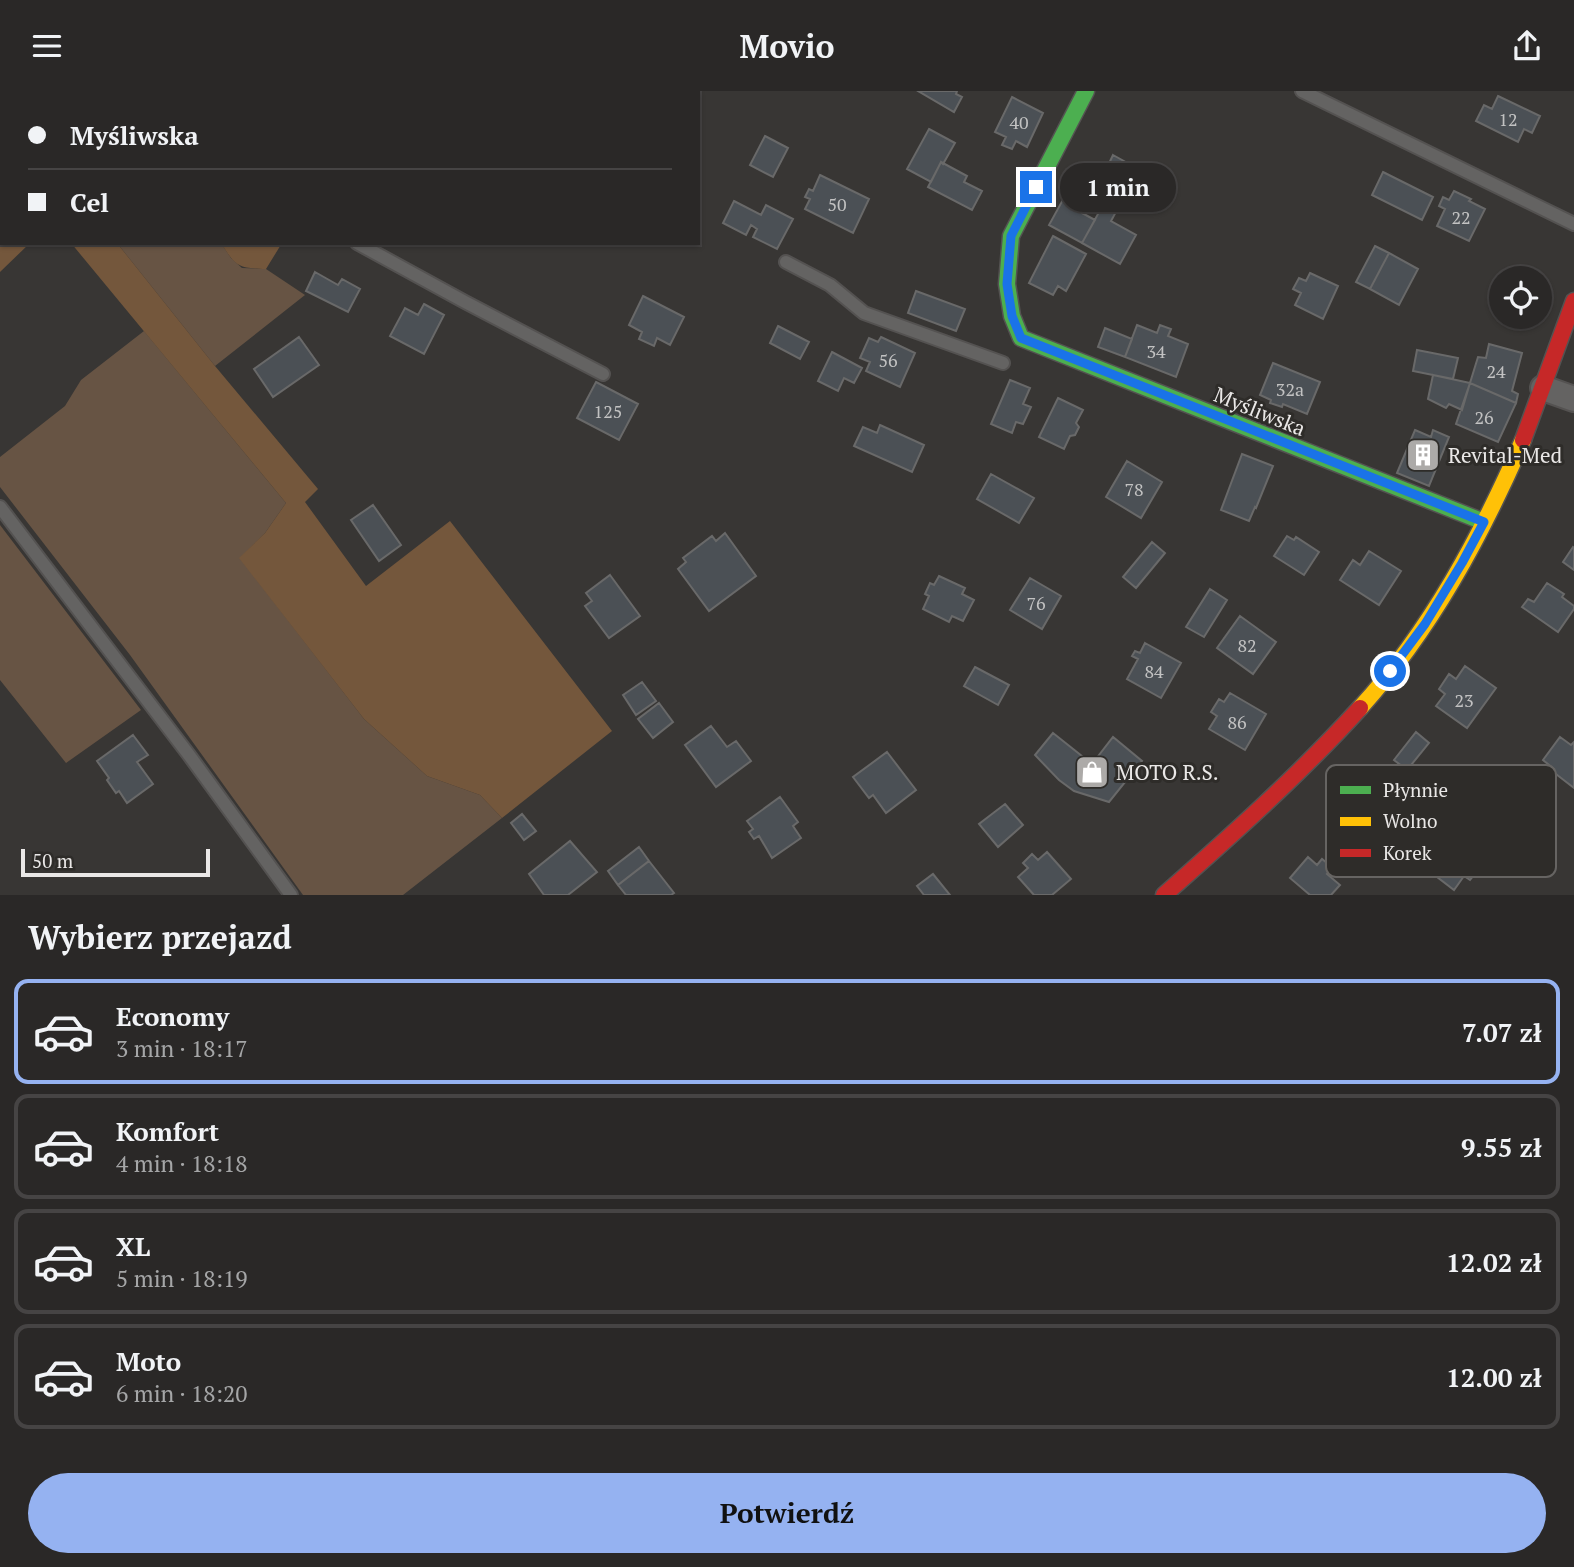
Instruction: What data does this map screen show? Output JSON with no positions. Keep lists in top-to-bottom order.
{
  "streets": {
    "street": ["Myśliwska"]
  },
  "places": {
    "building": ["Revital-Med"],
    "shop": ["MOTO R.S."]
  },
  "house_numbers": [
    "12",
    "40",
    "50",
    "22",
    "34",
    "56",
    "24",
    "32a",
    "125",
    "26",
    "78",
    "76",
    "82",
    "84",
    "23",
    "86"
  ],
  "legend": ["Płynnie", "Wolno", "Korek"],
  "scale_bar": "50 m",
  "page": {
    "header": "Movio",
    "banner": ["Myśliwska", "Cel"],
    "bubble": "1 min",
    "scale": "50 m",
    "heading": "Wybierz przejazd",
    "list": [
      {
        "name": "Economy",
        "note": "3 min · 18:17",
        "value": "7.07 zł"
      },
      {
        "name": "Komfort",
        "note": "4 min · 18:18",
        "value": "9.55 zł"
      },
      {
        "name": "XL",
        "note": "5 min · 18:19",
        "value": "12.02 zł"
      },
      {
        "name": "Moto",
        "note": "6 min · 18:20",
        "value": "12.00 zł"
      }
    ],
    "buttons": "Potwierdź"
  }
}
